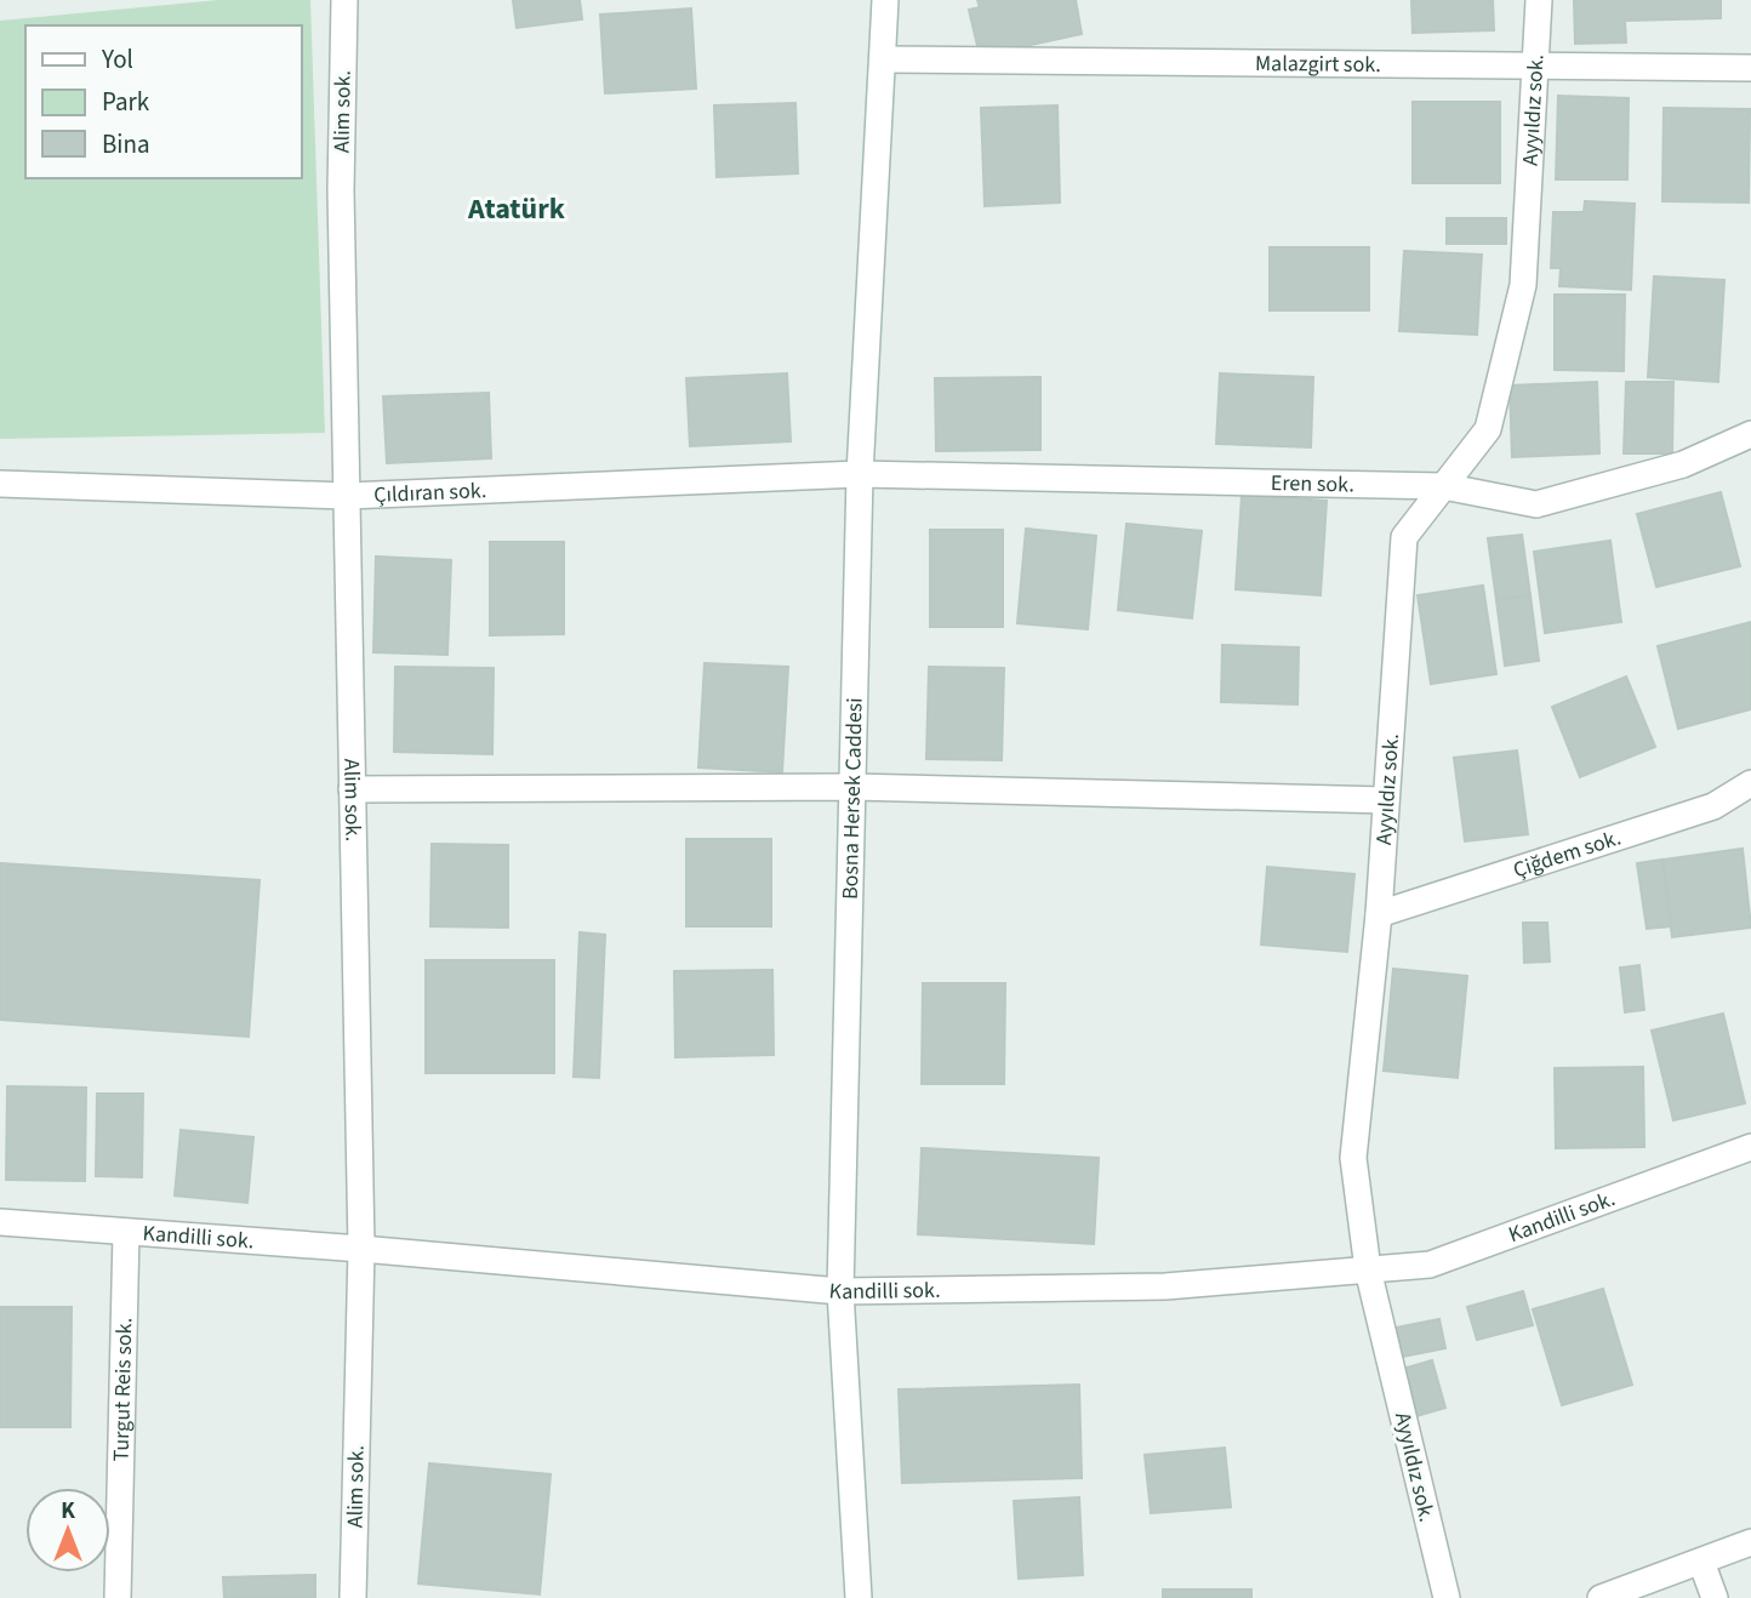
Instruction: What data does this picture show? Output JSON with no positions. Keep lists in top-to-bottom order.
{
  "streets": {
    "street": [
      "Malazgirt sok.",
      "Ayyıldız sok.",
      "Alim sok.",
      "Eren sok.",
      "Çıldıran sok.",
      "Bosna Hersek Caddesi",
      "Çiğdem sok.",
      "Kandilli sok.",
      "Turgut Reis sok."
    ]
  },
  "crossings": [
    ["Malazgirt sok.", "Ayyıldız sok."],
    ["Malazgirt sok.", "Bosna Hersek Caddesi"],
    ["Ayyıldız sok.", "Eren sok."],
    ["Ayyıldız sok.", "Çiğdem sok."],
    ["Ayyıldız sok.", "Kandilli sok."],
    ["Alim sok.", "Çıldıran sok."],
    ["Alim sok.", "Kandilli sok."],
    ["Eren sok.", "Çıldıran sok."],
    ["Eren sok.", "Bosna Hersek Caddesi"],
    ["Çıldıran sok.", "Bosna Hersek Caddesi"],
    ["Bosna Hersek Caddesi", "Kandilli sok."],
    ["Kandilli sok.", "Turgut Reis sok."]
  ],
  "districts": ["Atatürk"],
  "legend": ["Yol", "Park", "Bina"],
  "north": "top"
}
